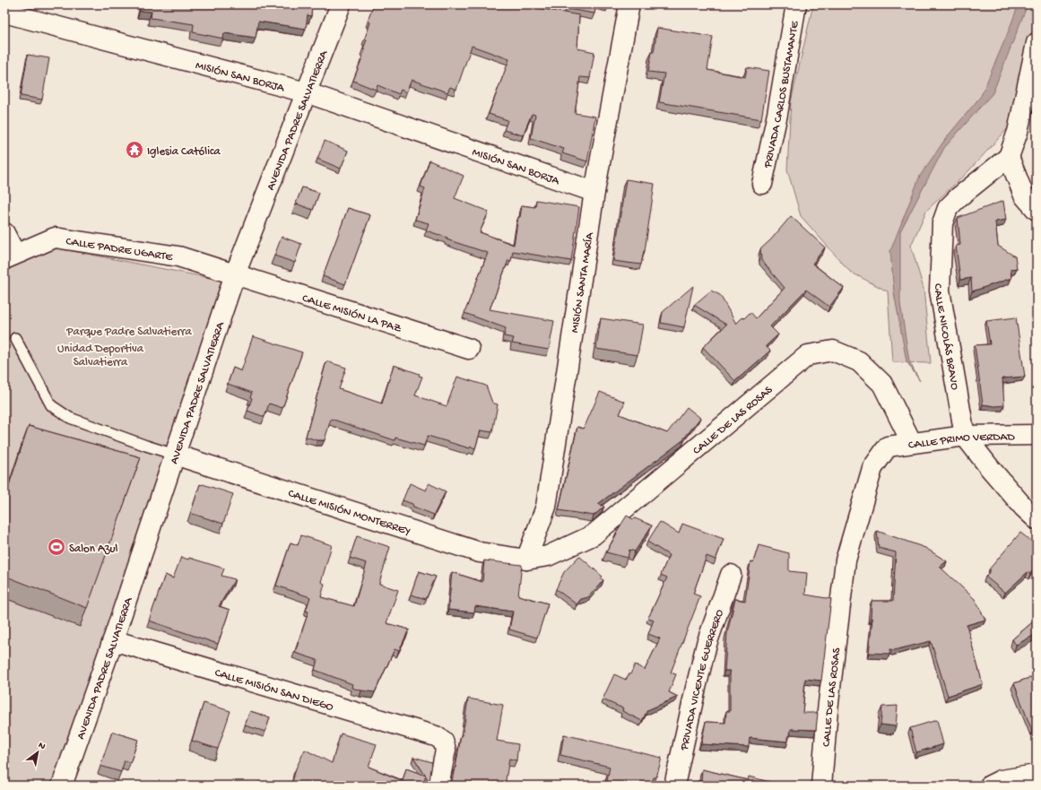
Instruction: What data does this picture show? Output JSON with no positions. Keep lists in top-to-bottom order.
{
  "streets": {
    "street": [
      "MISIÓN SAN BORJA",
      "PRIVADA CARLOS BUSTAMANTE",
      "AVENIDA PADRE SALVATIERRA",
      "CALLE PADRE UGARTE",
      "MISIÓN SANTA MARÍA",
      "CALLE MISIÓN LA PAZ",
      "CALLE NICOLÁS BRAVO",
      "CALLE DE LAS ROSAS",
      "CALLE PRIMO VERDAD",
      "CALLE MISIÓN MONTERREY",
      "PRIVADA VICENTE GUERRERO",
      "CALLE MISIÓN SAN DIEGO"
    ]
  },
  "crossings": [
    ["MISIÓN SAN BORJA", "AVENIDA PADRE SALVATIERRA"],
    ["MISIÓN SAN BORJA", "MISIÓN SANTA MARÍA"],
    ["AVENIDA PADRE SALVATIERRA", "CALLE PADRE UGARTE"],
    ["AVENIDA PADRE SALVATIERRA", "CALLE MISIÓN LA PAZ"],
    ["AVENIDA PADRE SALVATIERRA", "CALLE MISIÓN MONTERREY"],
    ["AVENIDA PADRE SALVATIERRA", "CALLE MISIÓN SAN DIEGO"],
    ["CALLE PADRE UGARTE", "CALLE MISIÓN LA PAZ"],
    ["MISIÓN SANTA MARÍA", "CALLE DE LAS ROSAS"],
    ["MISIÓN SANTA MARÍA", "CALLE MISIÓN MONTERREY"],
    ["CALLE NICOLÁS BRAVO", "CALLE PRIMO VERDAD"],
    ["CALLE DE LAS ROSAS", "CALLE PRIMO VERDAD"],
    ["CALLE DE LAS ROSAS", "CALLE MISIÓN MONTERREY"]
  ],
  "parks": ["Parque Padre Salvatierra", "Unidad Deportiva Salvatierra"],
  "places": {
    "temple": ["Iglesia Católica"],
    "sports": ["Salon Azul"]
  },
  "north": "top right"
}
